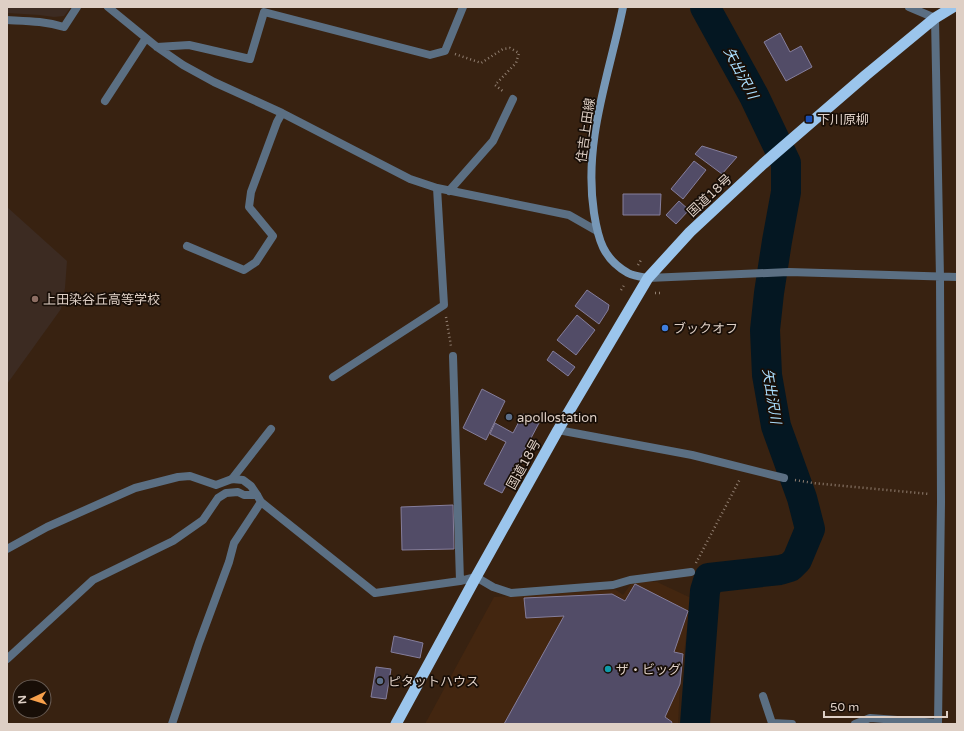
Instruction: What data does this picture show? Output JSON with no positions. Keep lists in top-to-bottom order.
{
  "streets": {
    "highway": ["国道18号"],
    "main road": ["住吉上田線"]
  },
  "crossings": [
    ["住吉上田線", "国道18号"]
  ],
  "water": ["矢出沢川"],
  "places": {
    "transit": ["下川原柳"],
    "other": [
      "上田染谷丘高等学校",
      "ブックオフ",
      "apollostation",
      "ザ・ビッグ",
      "ピタットハウス"
    ]
  },
  "scale_bar": "50 m",
  "north": "left"
}
